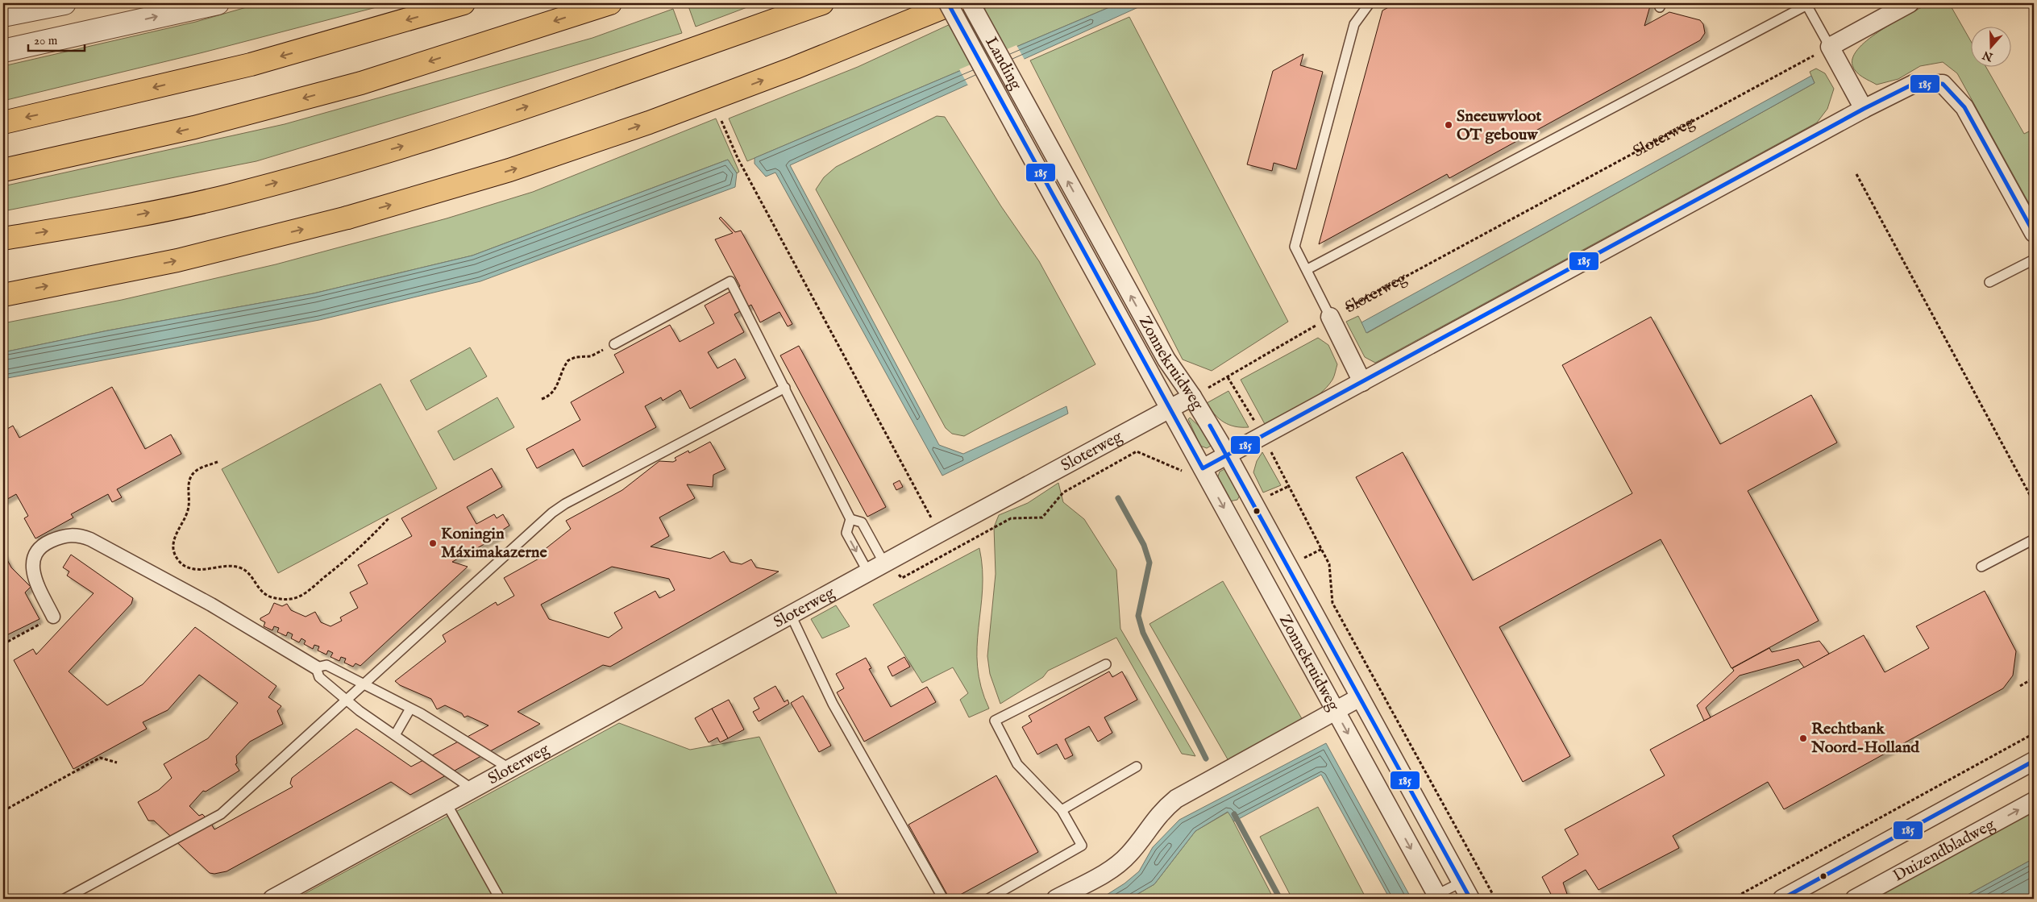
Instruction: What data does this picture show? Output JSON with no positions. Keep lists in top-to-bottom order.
{
  "streets": {
    "street": [
      "Landing",
      "Sloterweg",
      "Zonnekruidweg",
      "Duizendbladweg"
    ]
  },
  "crossings": [
    ["Landing", "Zonnekruidweg"],
    ["Sloterweg", "Zonnekruidweg"]
  ],
  "places": ["Sneeuwvloot OT gebouw", "Koningin Máximakazerne", "Rechtbank Noord-Holland"],
  "lines": ["transit line 185"],
  "scale_bar": "20 m",
  "north": "bottom"
}
